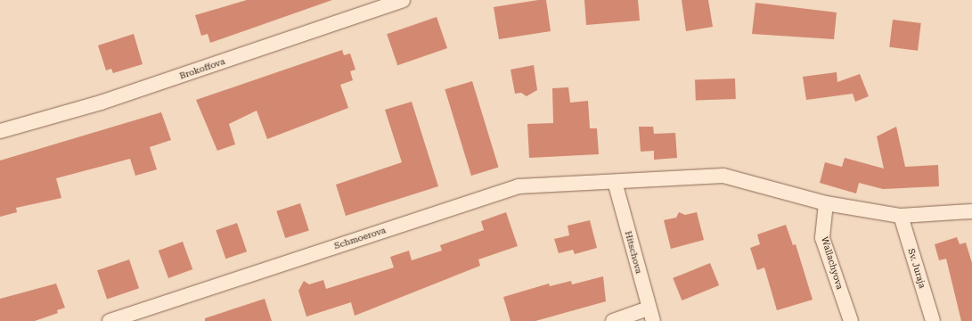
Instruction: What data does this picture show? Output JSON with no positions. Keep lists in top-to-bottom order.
{
  "streets": {
    "street": [
      "Brokoffova",
      "Schmoerova",
      "Hitschova",
      "Wallachyova",
      "Sv. Juraja"
    ]
  },
  "crossings": [
    ["Schmoerova", "Hitschova"],
    ["Schmoerova", "Wallachyova"],
    ["Schmoerova", "Sv. Juraja"]
  ]
}
